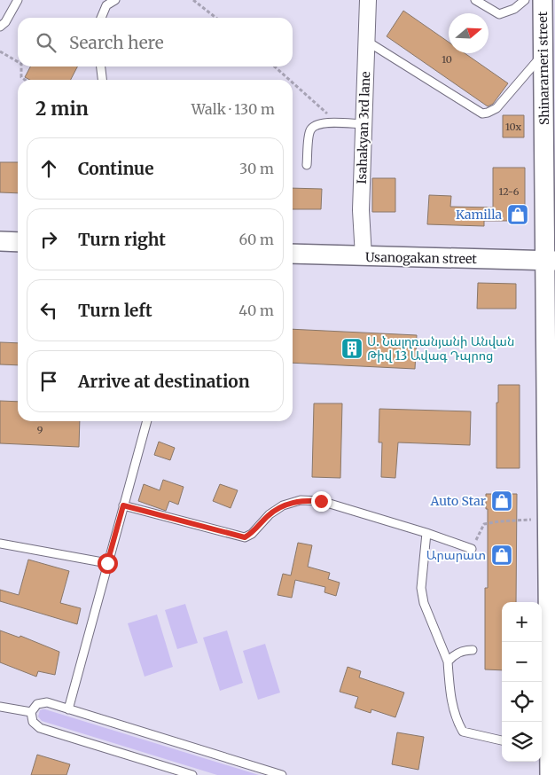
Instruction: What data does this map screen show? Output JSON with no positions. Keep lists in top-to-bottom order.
{
  "streets": {
    "street": ["Shinararneri street", "Isahakyan 3rd lane", "Usanogakan street"]
  },
  "crossings": [
    ["Shinararneri street", "Usanogakan street"],
    ["Isahakyan 3rd lane", "Usanogakan street"]
  ],
  "places": {
    "shop": ["Kamilla", "Auto Star", "Արարատ"],
    "building": ["Ս. Նալղռանյանի Անվան Թիվ 13 Ավագ Դպրոց"]
  },
  "house_numbers": [
    "10",
    "10x",
    "12-6",
    "9"
  ],
  "north": "right",
  "page": {
    "search": "Search here",
    "heading": ["2 min", "Walk · 130 m"],
    "list": [
      ["Continue", "30 m"],
      ["Turn right", "60 m"],
      ["Turn left", "40 m"],
      "Arrive at destination"
    ],
    "map_buttons": ["+", "−"]
  }
}
